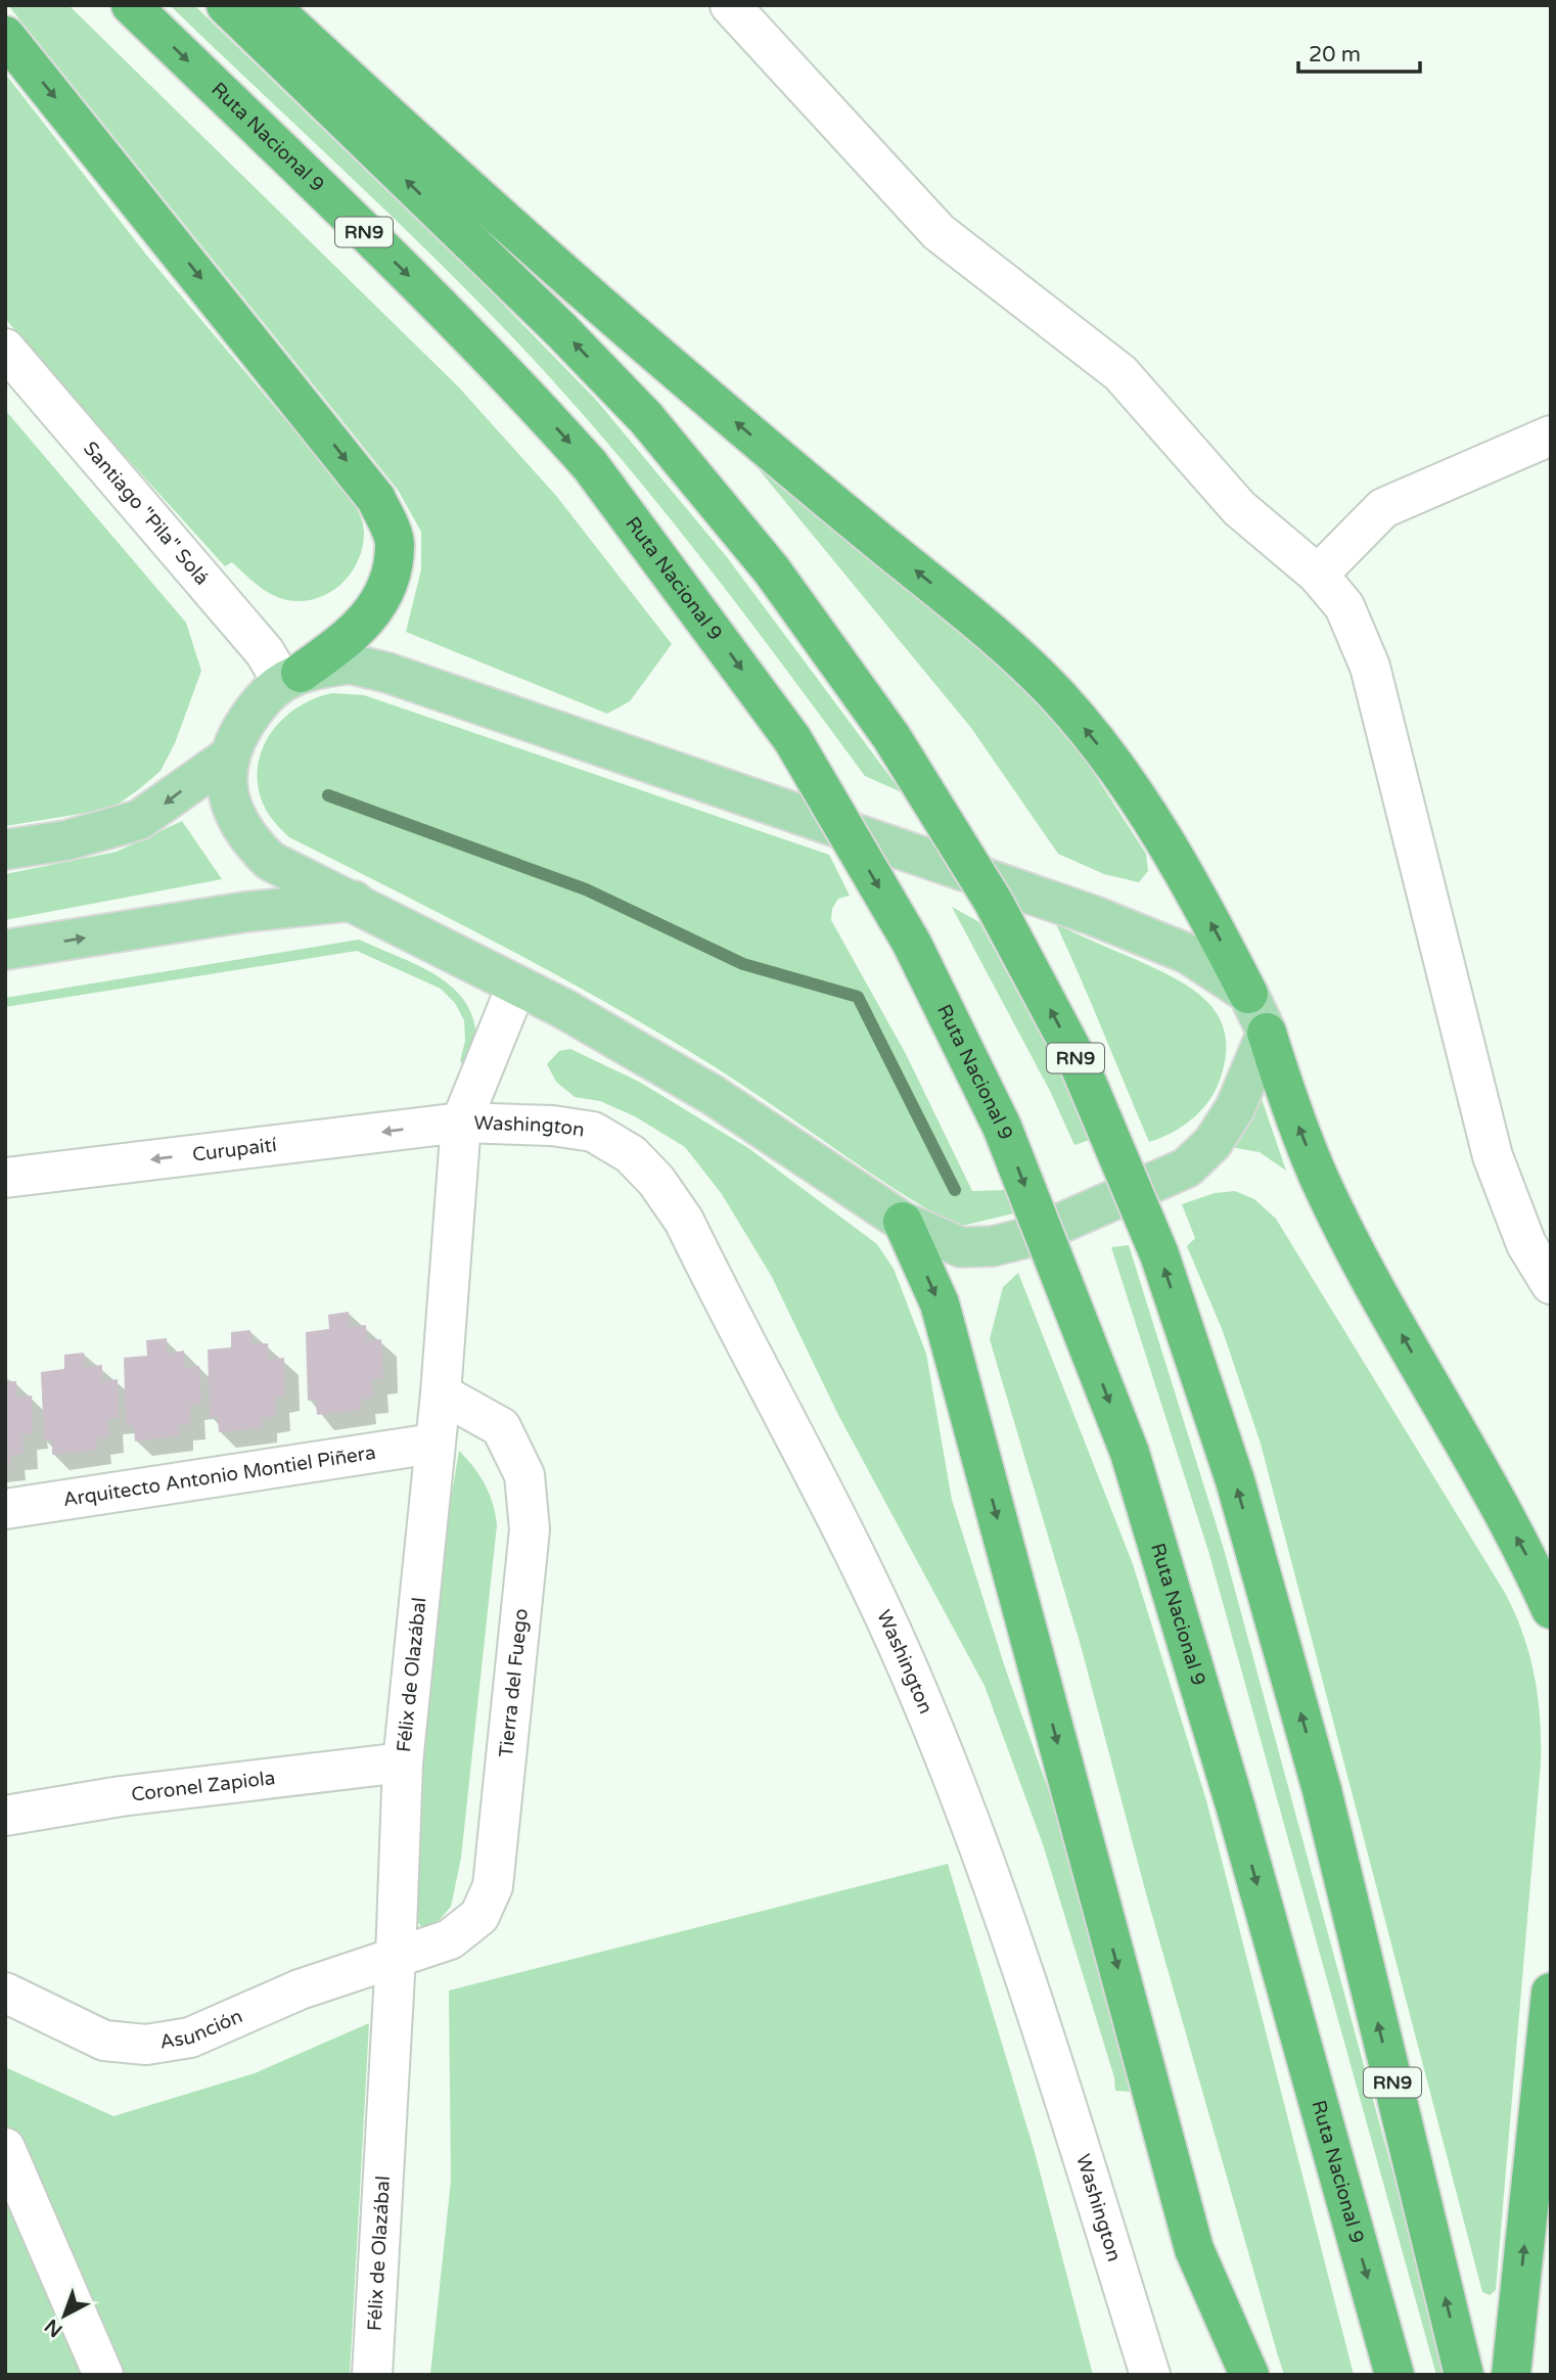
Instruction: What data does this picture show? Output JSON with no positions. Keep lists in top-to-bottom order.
{
  "streets": {
    "highway": ["Ruta Nacional 9", "RN9"],
    "street": [
      "Santiago \"Pila\" Solá",
      "Washington",
      "Curupaití",
      "Arquitecto Antonio Montiel Piñera",
      "Félix de Olazábal",
      "Tierra del Fuego",
      "Coronel Zapiola",
      "Asunción"
    ]
  },
  "crossings": [
    ["Washington", "Curupaití"],
    ["Washington", "Félix de Olazábal"],
    ["Curupaití", "Félix de Olazábal"],
    ["Arquitecto Antonio Montiel Piñera", "Félix de Olazábal"],
    ["Félix de Olazábal", "Tierra del Fuego"],
    ["Félix de Olazábal", "Coronel Zapiola"],
    ["Félix de Olazábal", "Asunción"],
    ["Tierra del Fuego", "Asunción"]
  ],
  "one_way": ["Curupaití"],
  "scale_bar": "20 m",
  "north": "bottom left"
}
